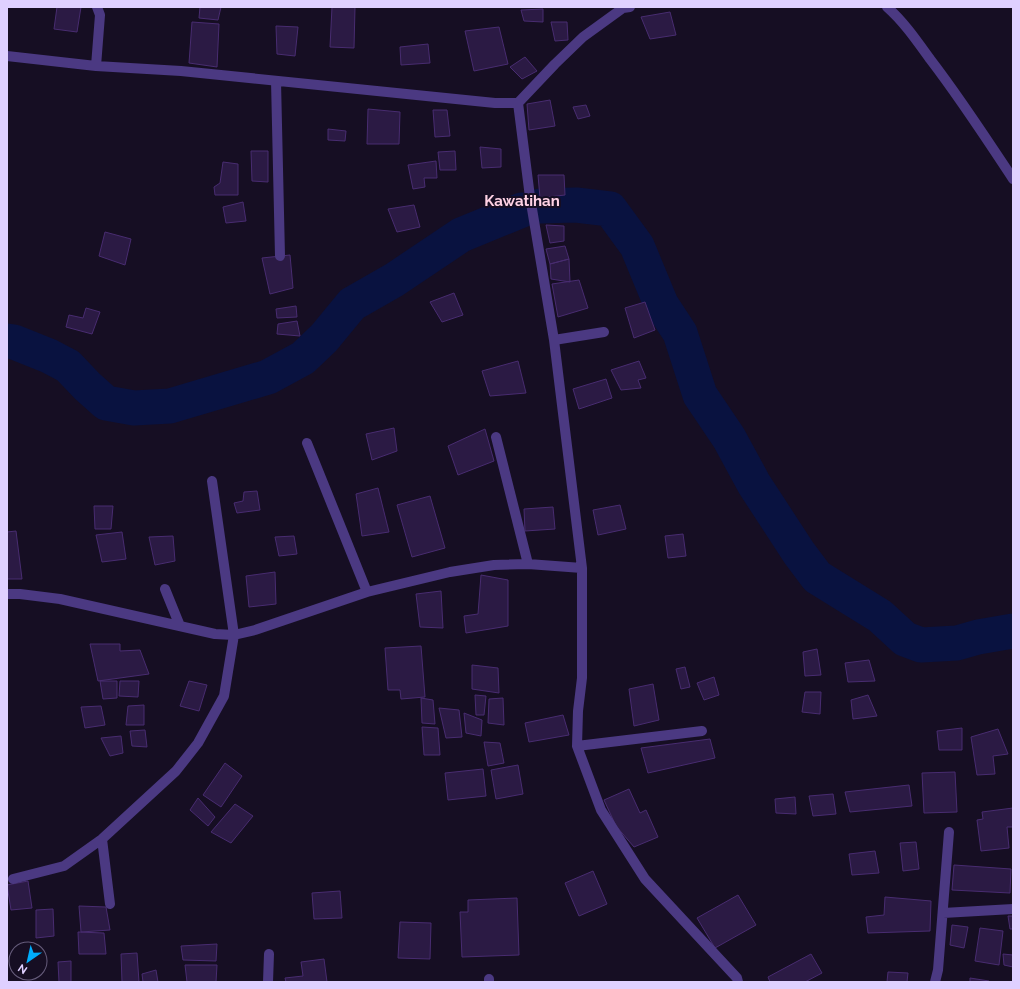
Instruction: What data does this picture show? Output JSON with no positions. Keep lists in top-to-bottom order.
{
  "districts": ["Kawatihan"],
  "north": "bottom left"
}
